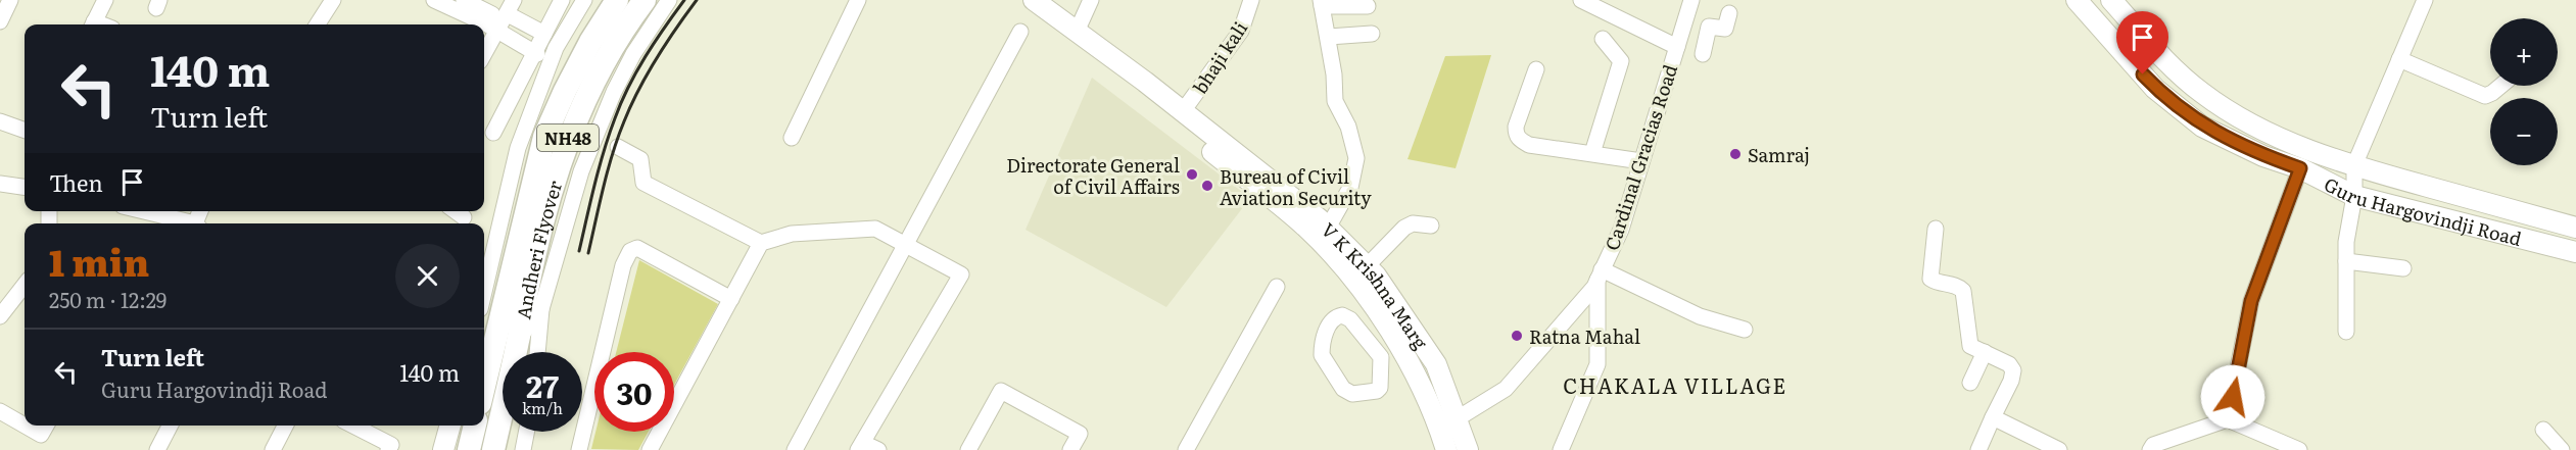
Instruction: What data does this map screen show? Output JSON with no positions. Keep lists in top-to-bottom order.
{
  "streets": {
    "highway": ["NH48", "Andheri Flyover"],
    "main road": ["Guru Hargovindji Road", "V K Krishna Marg"],
    "street": ["bhaji kali", "Cardinal Gracias Road"]
  },
  "crossings": [
    ["bhaji kali", "V K Krishna Marg"],
    ["NH48", "Andheri Flyover"],
    ["Cardinal Gracias Road", "V K Krishna Marg"]
  ],
  "districts": ["CHAKALA VILLAGE"],
  "places": [
    "Samraj",
    "Directorate General of Civil Affairs",
    "Bureau of Civil Aviation Security",
    "Ratna Mahal"
  ],
  "page": {
    "map_buttons": ["+", "−"],
    "turn": ["140 m", "Turn left"],
    "then": "Then",
    "heading": ["1 min", "250 m · 12:29"],
    "list": [
      {
        "name": "Turn left",
        "note": "Guru Hargovindji Road",
        "value": "140 m"
      }
    ],
    "speed": "27 km/h",
    "limit": "30"
  }
}
